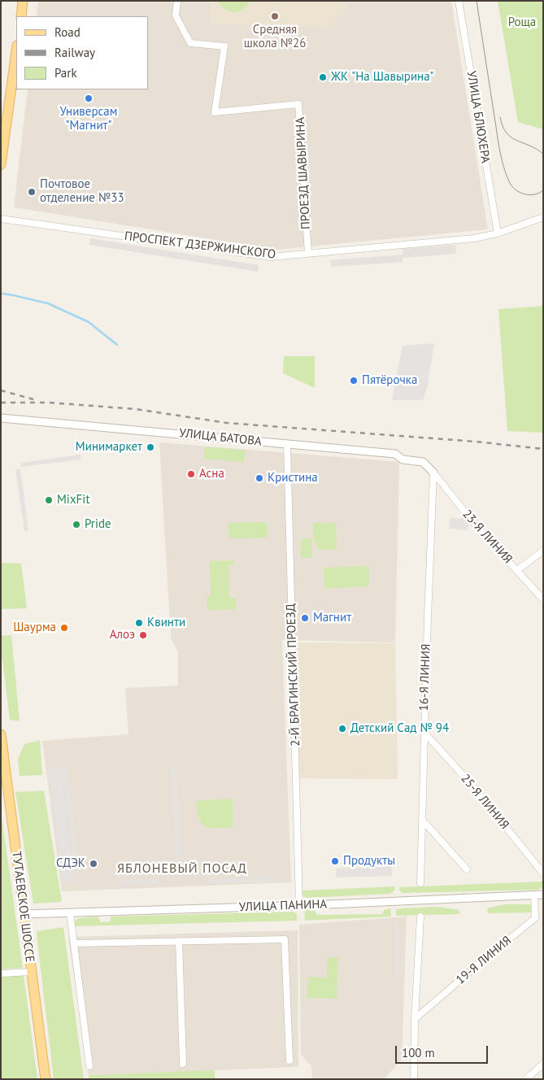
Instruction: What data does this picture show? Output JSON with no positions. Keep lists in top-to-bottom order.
{
  "streets": {
    "main road": ["ТУТАЕВСКОЕ ШОССЕ"],
    "street": [
      "УЛИЦА БЛЮХЕРА",
      "ПРОЕЗД ШАВЫРИНА",
      "ПРОСПЕКТ ДЗЕРЖИНСКОГО",
      "УЛИЦА БАТОВА",
      "23-Я ЛИНИЯ",
      "2-Й БРАГИНСКИЙ ПРОЕЗД",
      "16-Я ЛИНИЯ",
      "25-Я ЛИНИЯ",
      "УЛИЦА ПАНИНА",
      "19-Я ЛИНИЯ"
    ]
  },
  "crossings": [
    ["УЛИЦА БЛЮХЕРА", "ПРОСПЕКТ ДЗЕРЖИНСКОГО"],
    ["ПРОЕЗД ШАВЫРИНА", "ПРОСПЕКТ ДЗЕРЖИНСКОГО"],
    ["УЛИЦА БАТОВА", "23-Я ЛИНИЯ"],
    ["УЛИЦА БАТОВА", "2-Й БРАГИНСКИЙ ПРОЕЗД"],
    ["УЛИЦА БАТОВА", "16-Я ЛИНИЯ"],
    ["23-Я ЛИНИЯ", "16-Я ЛИНИЯ"],
    ["2-Й БРАГИНСКИЙ ПРОЕЗД", "УЛИЦА ПАНИНА"],
    ["16-Я ЛИНИЯ", "25-Я ЛИНИЯ"],
    ["УЛИЦА ПАНИНА", "ТУТАЕВСКОЕ ШОССЕ"],
    ["УЛИЦА ПАНИНА", "19-Я ЛИНИЯ"]
  ],
  "districts": ["ЯБЛОНЕВЫЙ ПОСАД"],
  "parks": ["Роща"],
  "places": [
    "Средняя школа №26",
    "ЖК \"На Шавырина\"",
    "Универсам \"Магнит\"",
    "Почтовое отделение №33",
    "Пятёрочка",
    "Минимаркет",
    "Асна",
    "Кристина",
    "MixFit",
    "Pride",
    "Магнит",
    "Квинти",
    "Шаурма",
    "Алоэ",
    "Детский Сад № 94",
    "Продукты",
    "СДЭК"
  ],
  "legend": ["Road", "Railway", "Park"],
  "scale_bar": "100 m"
}
